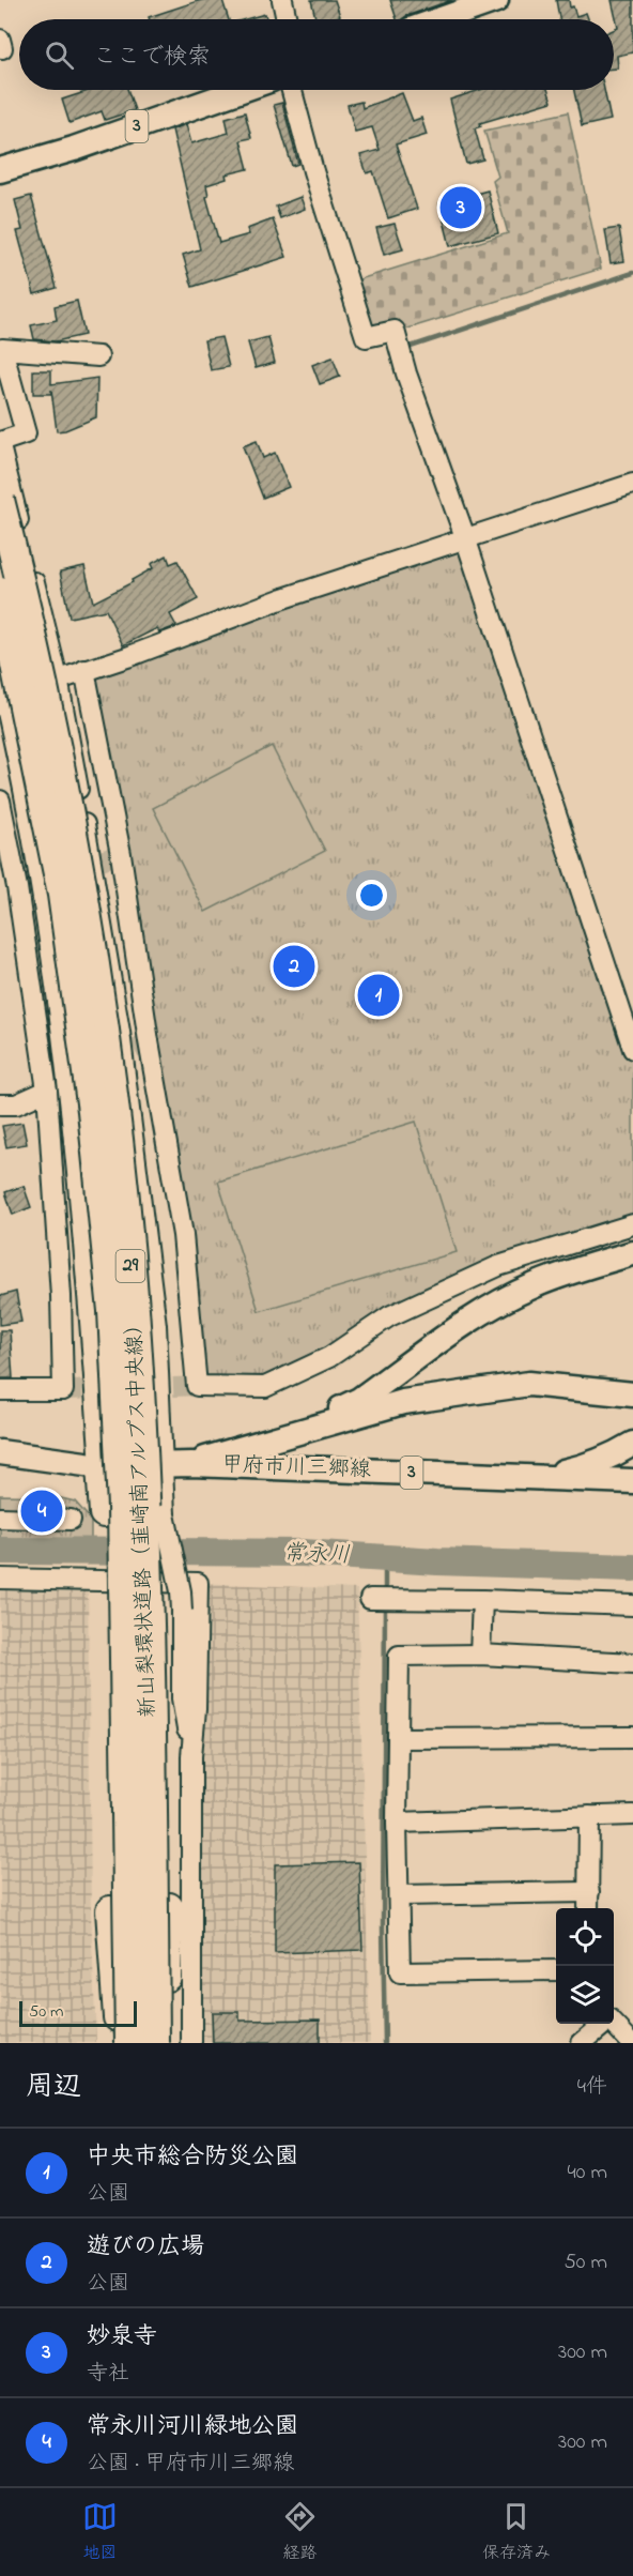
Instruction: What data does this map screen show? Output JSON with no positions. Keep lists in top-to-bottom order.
{
  "streets": {
    "highway": ["29", "新山梨環状道路（韮崎南アルプス中央線）"],
    "main road": ["3", "甲府市川三郷線"]
  },
  "water": ["常永川"],
  "scale_bar": "50 m",
  "page": {
    "search": "ここで検索",
    "pins": [
      "3",
      "2",
      "1",
      "4"
    ],
    "scale": "50 m",
    "heading": ["周辺", "4件"],
    "list": [
      {
        "mark": "1",
        "name": "中央市総合防災公園",
        "note": "公園",
        "value": "40 m"
      },
      {
        "mark": "2",
        "name": "遊びの広場",
        "note": "公園",
        "value": "50 m"
      },
      {
        "mark": "3",
        "name": "妙泉寺",
        "note": "寺社",
        "value": "300 m"
      },
      {
        "mark": "4",
        "name": "常永川河川緑地公園",
        "note": "公園 · 甲府市川三郷線",
        "value": "300 m"
      }
    ],
    "nav": ["地図", "経路", "保存済み"]
  }
}
